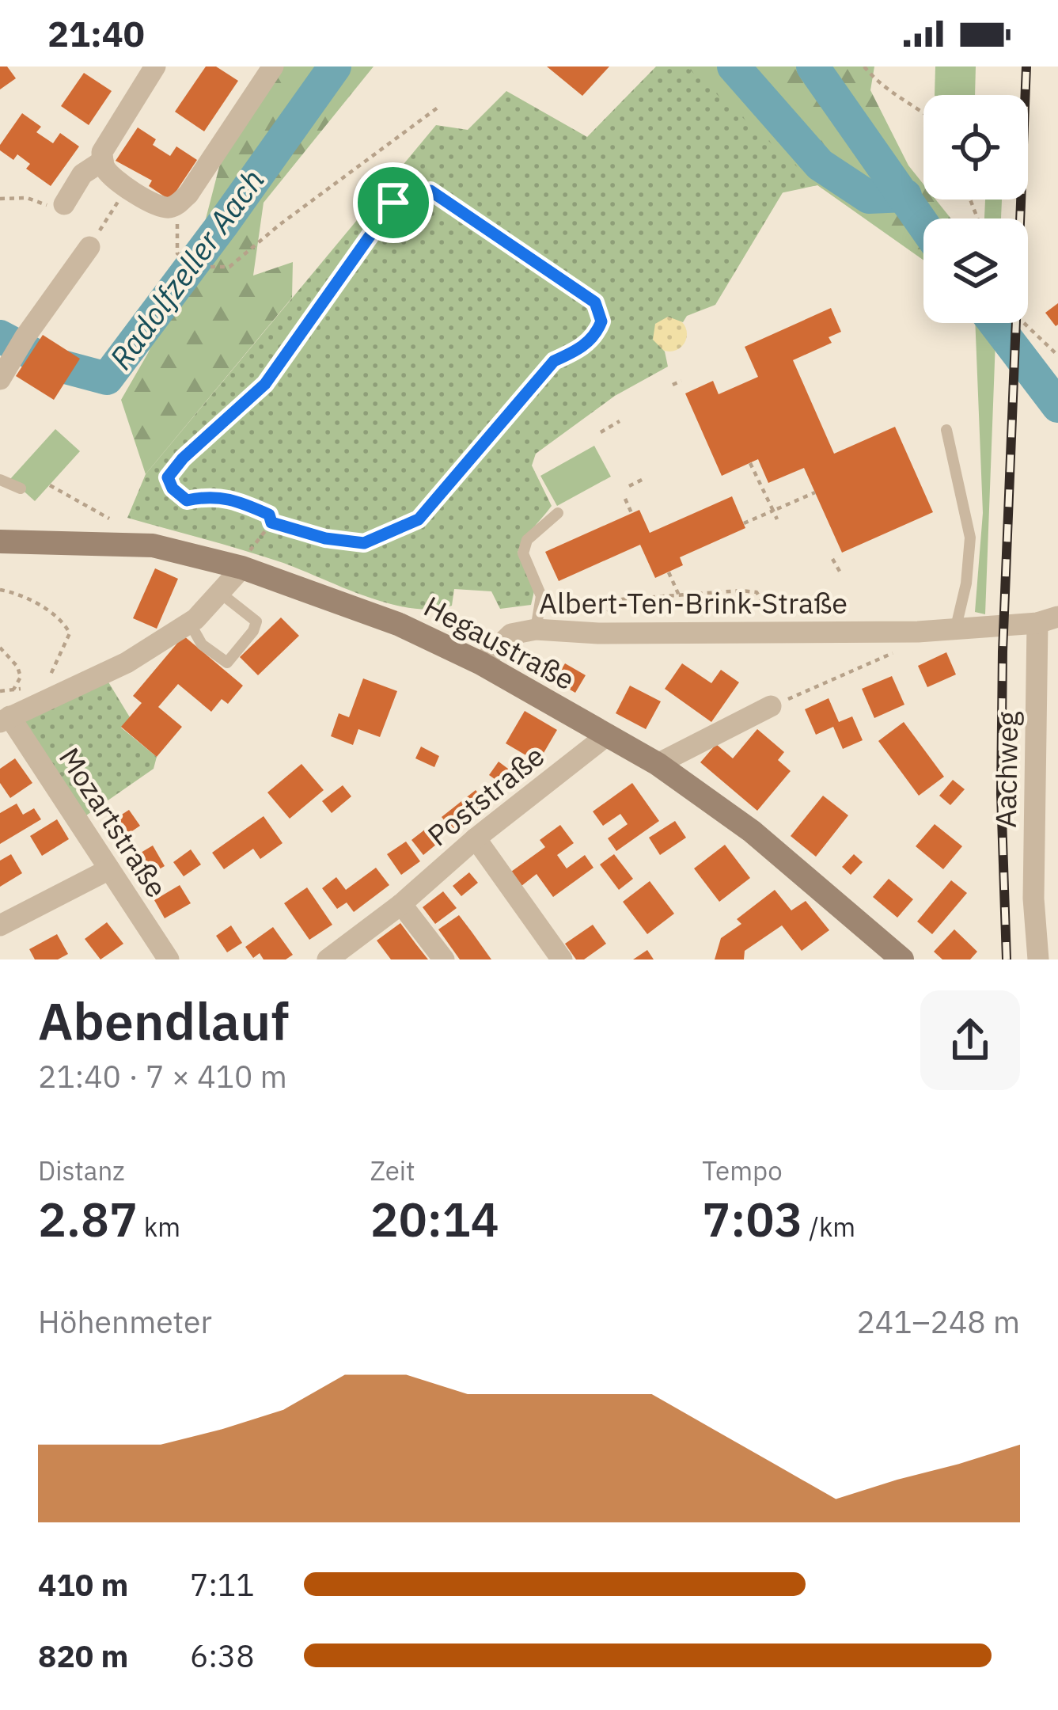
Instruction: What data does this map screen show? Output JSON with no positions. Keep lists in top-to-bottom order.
{
  "streets": {
    "main road": ["Hegaustraße"],
    "street": [
      "Albert-Ten-Brink-Straße",
      "Aachweg",
      "Poststraße",
      "Mozartstraße"
    ]
  },
  "crossings": [
    ["Albert-Ten-Brink-Straße", "Hegaustraße"],
    ["Albert-Ten-Brink-Straße", "Aachweg"],
    ["Hegaustraße", "Poststraße"]
  ],
  "water": ["Radolfzeller Aach"],
  "page": {
    "status": "21:40",
    "heading": ["Abendlauf", "21:40 · 7 × 410 m"],
    "stats": [
      ["Distanz", "2.87 km"],
      ["Zeit", "20:14"],
      ["Tempo", "7:03 /km"]
    ],
    "chart": ["Höhenmeter", "241–248 m"],
    "list": [
      {
        "name": "410 m",
        "note": "7:11"
      },
      {
        "name": "820 m",
        "note": "6:38"
      }
    ]
  }
}
